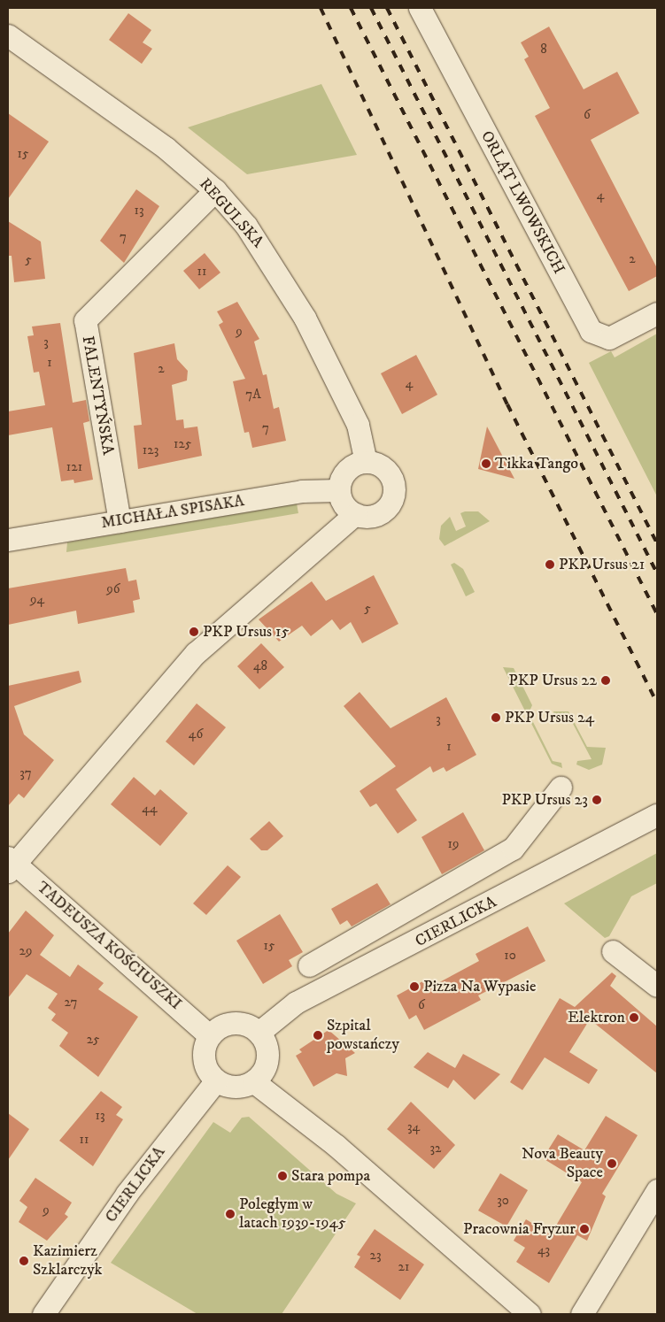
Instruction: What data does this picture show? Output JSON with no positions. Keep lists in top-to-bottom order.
{
  "streets": {
    "street": [
      "ORLĄT LWOWSKICH",
      "REGULSKA",
      "FALENTYŃSKA",
      "MICHAŁA SPISAKA",
      "CIERLICKA",
      "TADEUSZA KOŚCIUSZKI"
    ]
  },
  "crossings": [
    ["REGULSKA", "FALENTYŃSKA"],
    ["REGULSKA", "MICHAŁA SPISAKA"],
    ["FALENTYŃSKA", "MICHAŁA SPISAKA"],
    ["CIERLICKA", "TADEUSZA KOŚCIUSZKI"]
  ],
  "places": [
    "Tikka Tango",
    "PKP Ursus 21",
    "PKP Ursus 15",
    "PKP Ursus 22",
    "PKP Ursus 24",
    "PKP Ursus 23",
    "Pizza Na Wypasie",
    "Elektron",
    "Szpital powstańczy",
    "Nova Beauty Space",
    "Stara pompa",
    "Poległym w latach 1939-1945",
    "Pracownia Fryzur",
    "Kazimierz Szklarczyk"
  ],
  "house_numbers": [
    "8",
    "6",
    "15",
    "4",
    "13",
    "7",
    "2",
    "5",
    "11",
    "9",
    "3",
    "1",
    "2",
    "4",
    "7A",
    "7",
    "125",
    "123",
    "121",
    "96",
    "94",
    "5",
    "48",
    "3",
    "46",
    "1",
    "37",
    "44",
    "19",
    "15",
    "29",
    "10",
    "27",
    "6",
    "25",
    "13",
    "34",
    "11",
    "32",
    "30",
    "9",
    "43",
    "23",
    "21"
  ]
}
